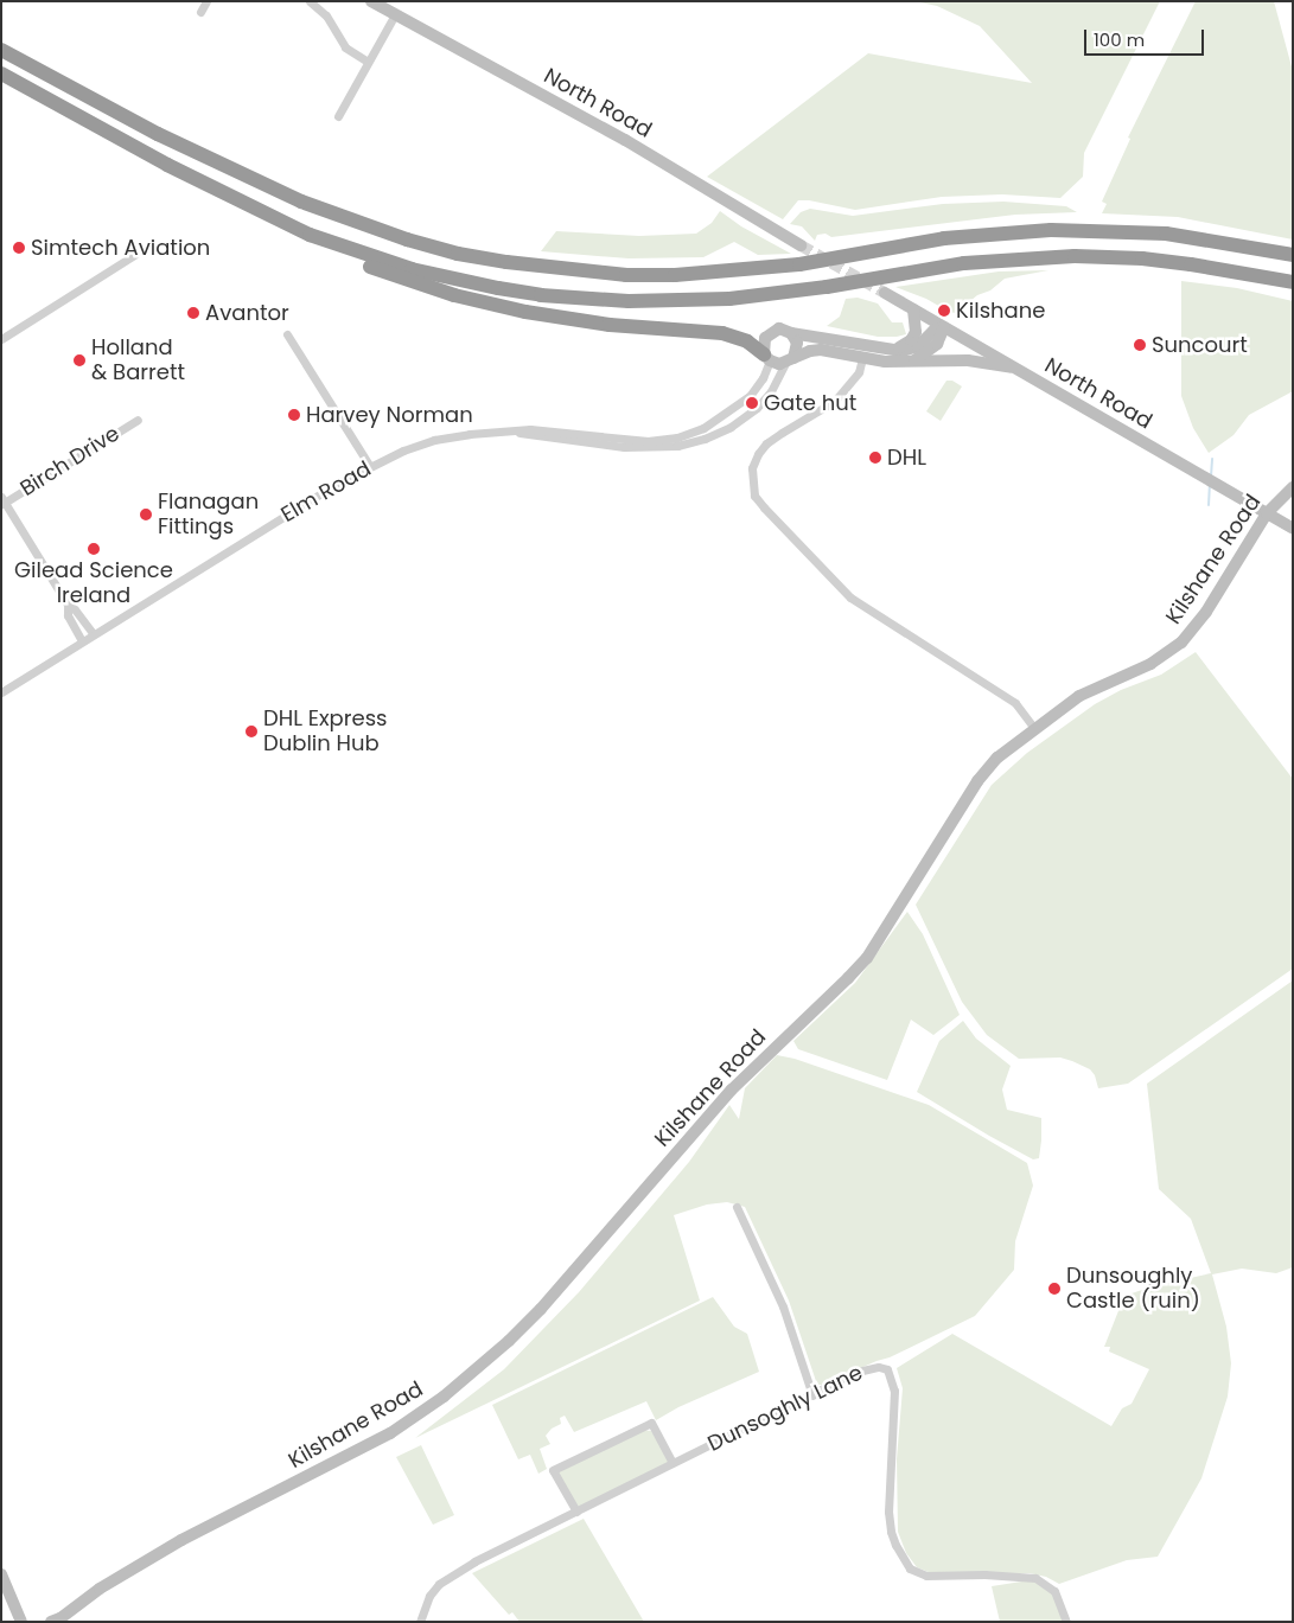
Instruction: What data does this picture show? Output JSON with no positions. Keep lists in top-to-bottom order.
{
  "streets": {
    "street": [
      "North Road",
      "Birch Drive",
      "Elm Road",
      "Kilshane Road",
      "Dunsoghly Lane"
    ]
  },
  "crossings": [
    ["North Road", "Kilshane Road"]
  ],
  "places": [
    "Simtech Aviation",
    "Kilshane",
    "Avantor",
    "Suncourt",
    "Holland & Barrett",
    "Gate hut",
    "Harvey Norman",
    "DHL",
    "Flanagan Fittings",
    "Gilead Science Ireland",
    "DHL Express Dublin Hub",
    "Dunsoughly Castle (ruin)"
  ],
  "scale_bar": "100 m"
}
